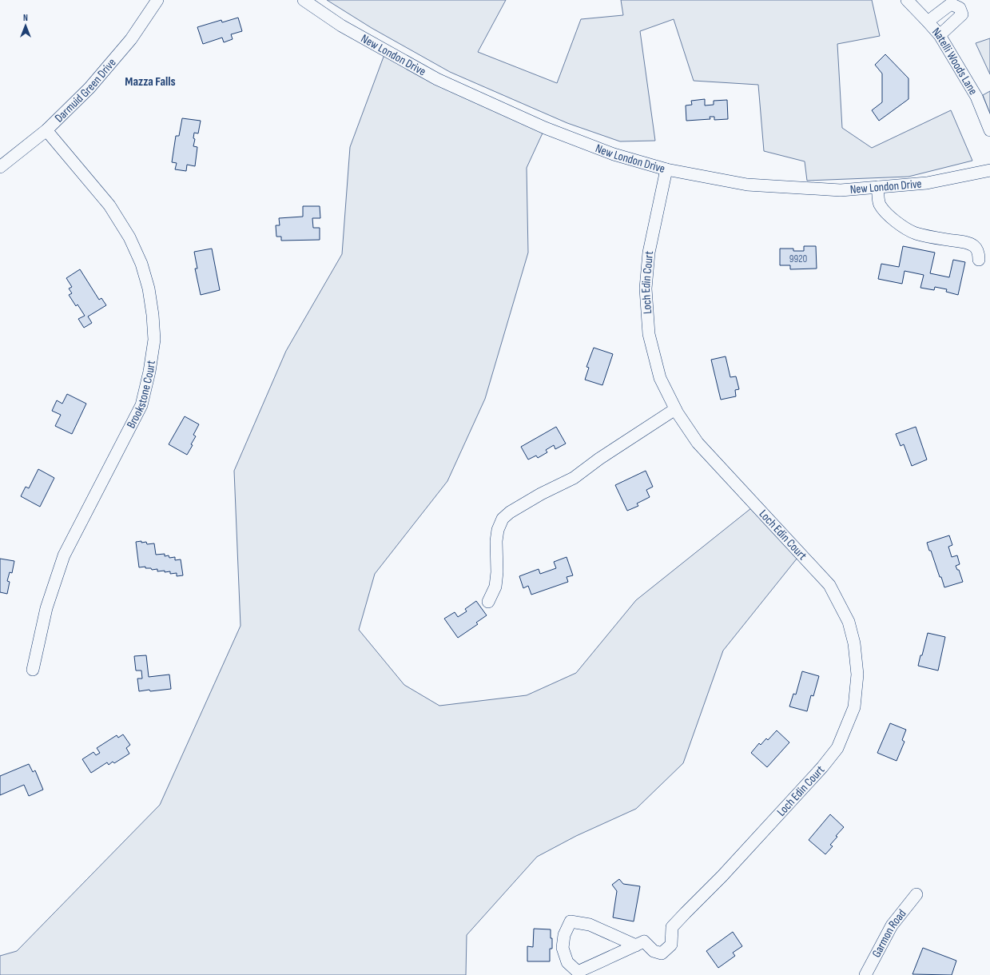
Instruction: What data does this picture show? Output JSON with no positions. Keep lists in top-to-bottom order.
{
  "streets": {
    "street": [
      "New London Drive",
      "Natelli Woods Lane",
      "Darmuid Green Drive",
      "Loch Edin Court",
      "Brookstone Court",
      "Garmon Road"
    ]
  },
  "crossings": [
    ["New London Drive", "Loch Edin Court"],
    ["Darmuid Green Drive", "Brookstone Court"]
  ],
  "districts": ["Mazza Falls"],
  "house_numbers": ["9920"],
  "north": "top"
}
